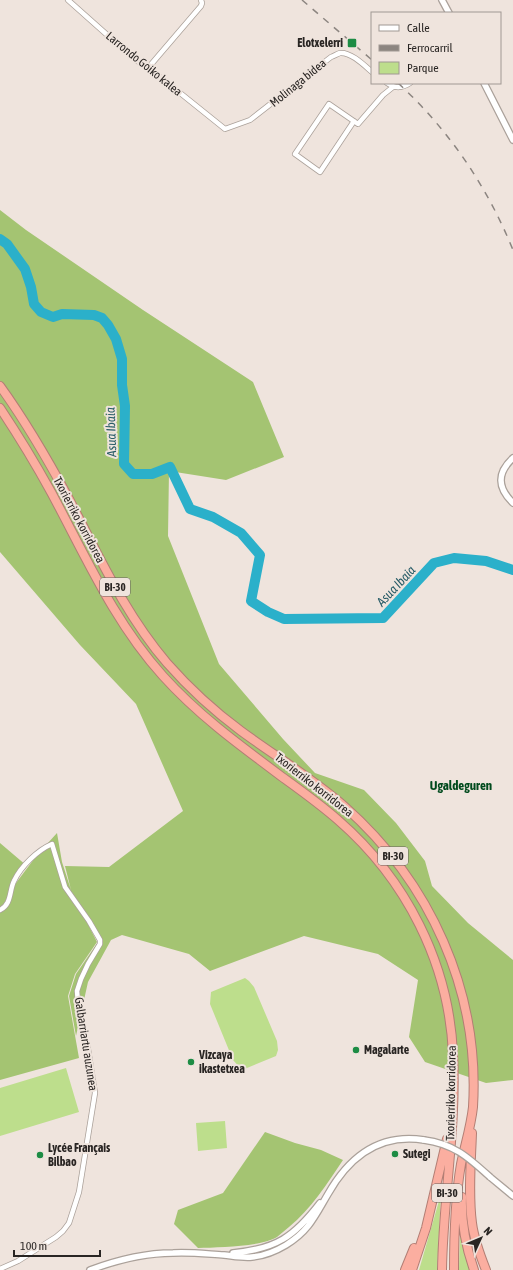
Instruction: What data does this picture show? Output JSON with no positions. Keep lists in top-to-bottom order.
{
  "streets": {
    "highway": ["Txorierriko korridorea", "BI-30"],
    "street": ["Larrondo Goiko kalea", "Molinaga bidea", "Galbarriartu auzunea"]
  },
  "crossings": [
    ["Larrondo Goiko kalea", "Molinaga bidea"]
  ],
  "districts": ["Ugaldeguren"],
  "water": ["Asua Ibaia"],
  "places": {
    "transit": ["Elotxelerri"],
    "other": [
      "Magalarte",
      "Vizcaya ikastetxea",
      "Sutegi",
      "Lycée Français Bilbao"
    ]
  },
  "legend": ["Calle", "Ferrocarril", "Parque"],
  "scale_bar": "100 m",
  "north": "top right"
}
